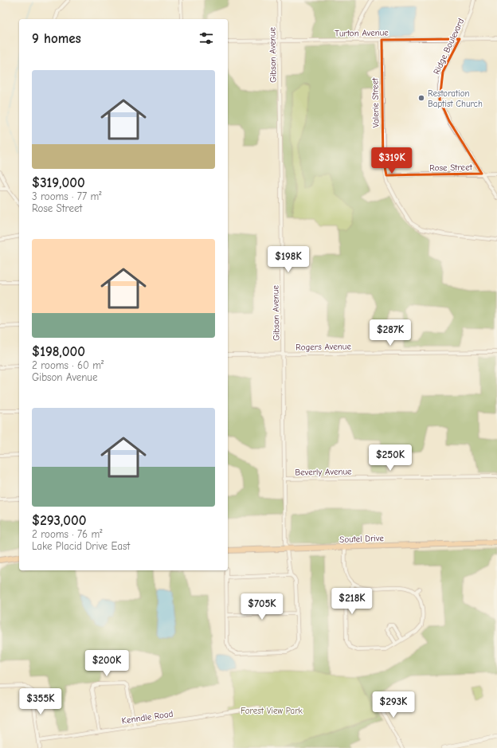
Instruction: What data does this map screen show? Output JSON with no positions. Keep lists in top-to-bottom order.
{
  "streets": {
    "main road": ["Soutel Drive"],
    "street": [
      "Turton Avenue",
      "Ridge Boulevard",
      "Gibson Avenue",
      "Valerie Street",
      "Rose Street",
      "Rogers Avenue",
      "Beverly Avenue",
      "Kenndle Road"
    ]
  },
  "crossings": [
    ["Turton Avenue", "Ridge Boulevard"],
    ["Turton Avenue", "Gibson Avenue"],
    ["Turton Avenue", "Valerie Street"],
    ["Ridge Boulevard", "Rose Street"],
    ["Gibson Avenue", "Rogers Avenue"],
    ["Gibson Avenue", "Beverly Avenue"],
    ["Gibson Avenue", "Soutel Drive"],
    ["Valerie Street", "Rose Street"]
  ],
  "parks": ["Forest View Park"],
  "places": ["Restoration Baptist Church"],
  "page": {
    "heading": "9 homes",
    "list": [
      {
        "name": "$319,000",
        "note": "3 rooms · 77 m² · Rose Street"
      },
      {
        "name": "$198,000",
        "note": "2 rooms · 60 m² · Gibson Avenue"
      },
      {
        "name": "$293,000",
        "note": "2 rooms · 76 m² · Lake Placid Drive East"
      }
    ],
    "price": [
      "$319K",
      "$198K",
      "$287K",
      "$250K",
      "$218K",
      "$705K",
      "$200K",
      "$355K",
      "$293K"
    ]
  }
}
